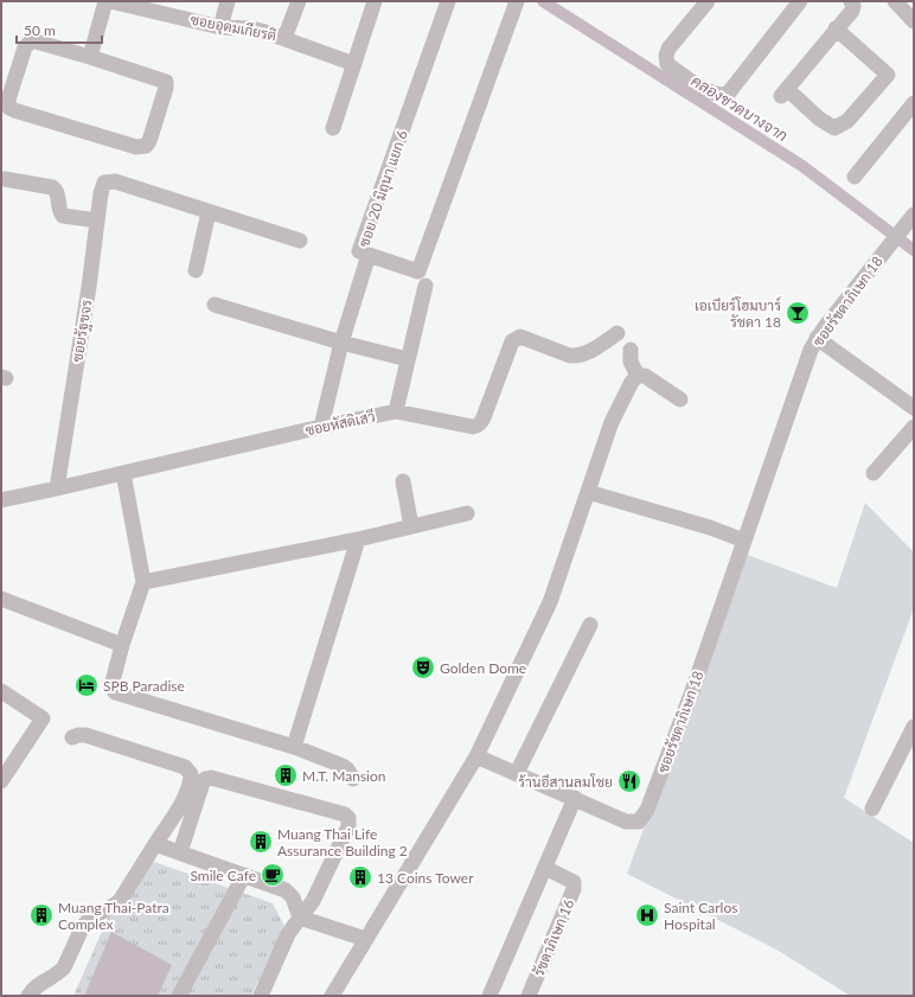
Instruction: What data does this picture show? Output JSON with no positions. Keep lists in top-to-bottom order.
{
  "streets": {
    "street": [
      "ซอยอุดมเกียรติ",
      "ซอย 20 มิถุนา แยก 6",
      "ซอยรัชดาภิเษก 18",
      "ซอยรัฐขจร",
      "ซอยหัสดิเสวี",
      "รัชดาภิเษก 16"
    ]
  },
  "crossings": [
    ["ซอย 20 มิถุนา แยก 6", "ซอยหัสดิเสวี"],
    ["ซอยรัฐขจร", "ซอยหัสดิเสวี"]
  ],
  "water": ["คลองชวดบางจาก"],
  "places": {
    "bar": ["เอเบียร์โฮมบาร์ รัชดา 18"],
    "theatre": ["Golden Dome"],
    "hotel": ["SPB Paradise"],
    "building": [
      "M.T. Mansion",
      "Muang Thai Life Assurance Building 2",
      "13 Coins Tower",
      "Muang Thai-Patra Complex"
    ],
    "restaurant": ["ร้านอีสานลมโชย"],
    "cafe": ["Smile Cafe"],
    "hospital": ["Saint Carlos Hospital"]
  },
  "scale_bar": "50 m"
}
